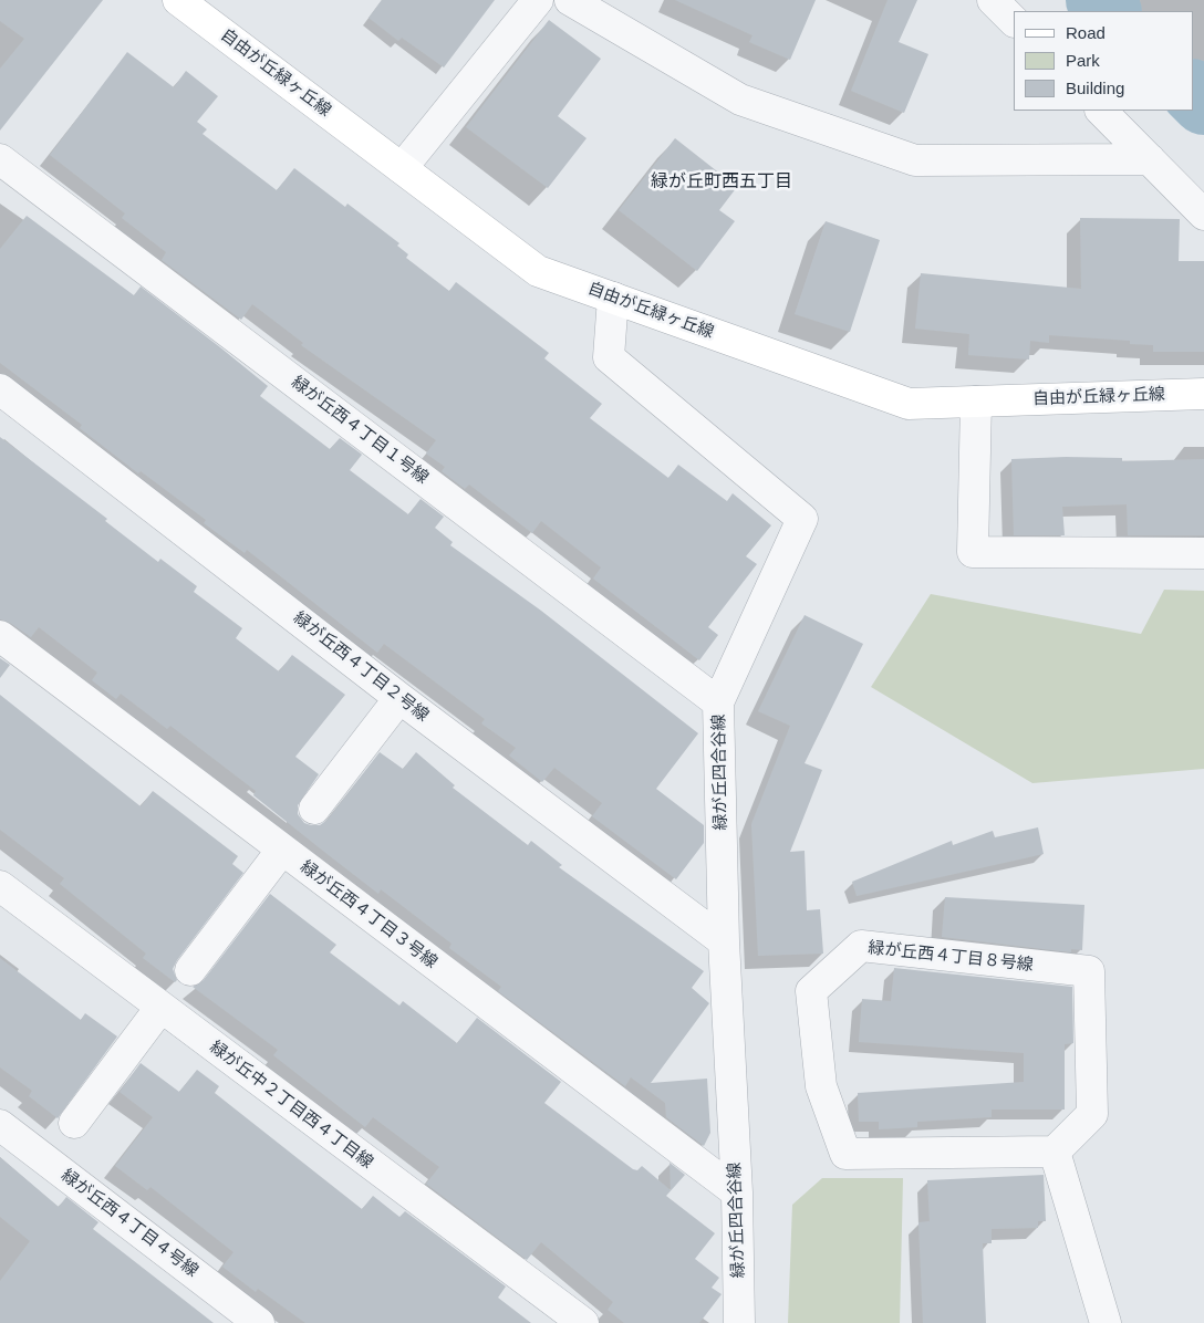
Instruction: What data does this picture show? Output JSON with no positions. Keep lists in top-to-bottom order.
{
  "streets": {
    "street": [
      "自由が丘緑ヶ丘線",
      "緑が丘西４丁目１号線",
      "緑が丘西４丁目２号線",
      "緑が丘四合谷線",
      "緑が丘西４丁目３号線",
      "緑が丘西４丁目８号線",
      "緑が丘中２丁目西４丁目線",
      "緑が丘西４丁目４号線"
    ]
  },
  "crossings": [
    ["自由が丘緑ヶ丘線", "緑が丘四合谷線"],
    ["緑が丘西４丁目１号線", "緑が丘四合谷線"],
    ["緑が丘西４丁目２号線", "緑が丘四合谷線"],
    ["緑が丘四合谷線", "緑が丘西４丁目３号線"]
  ],
  "districts": ["緑が丘町西五丁目"],
  "legend": ["Road", "Park", "Building"]
}
